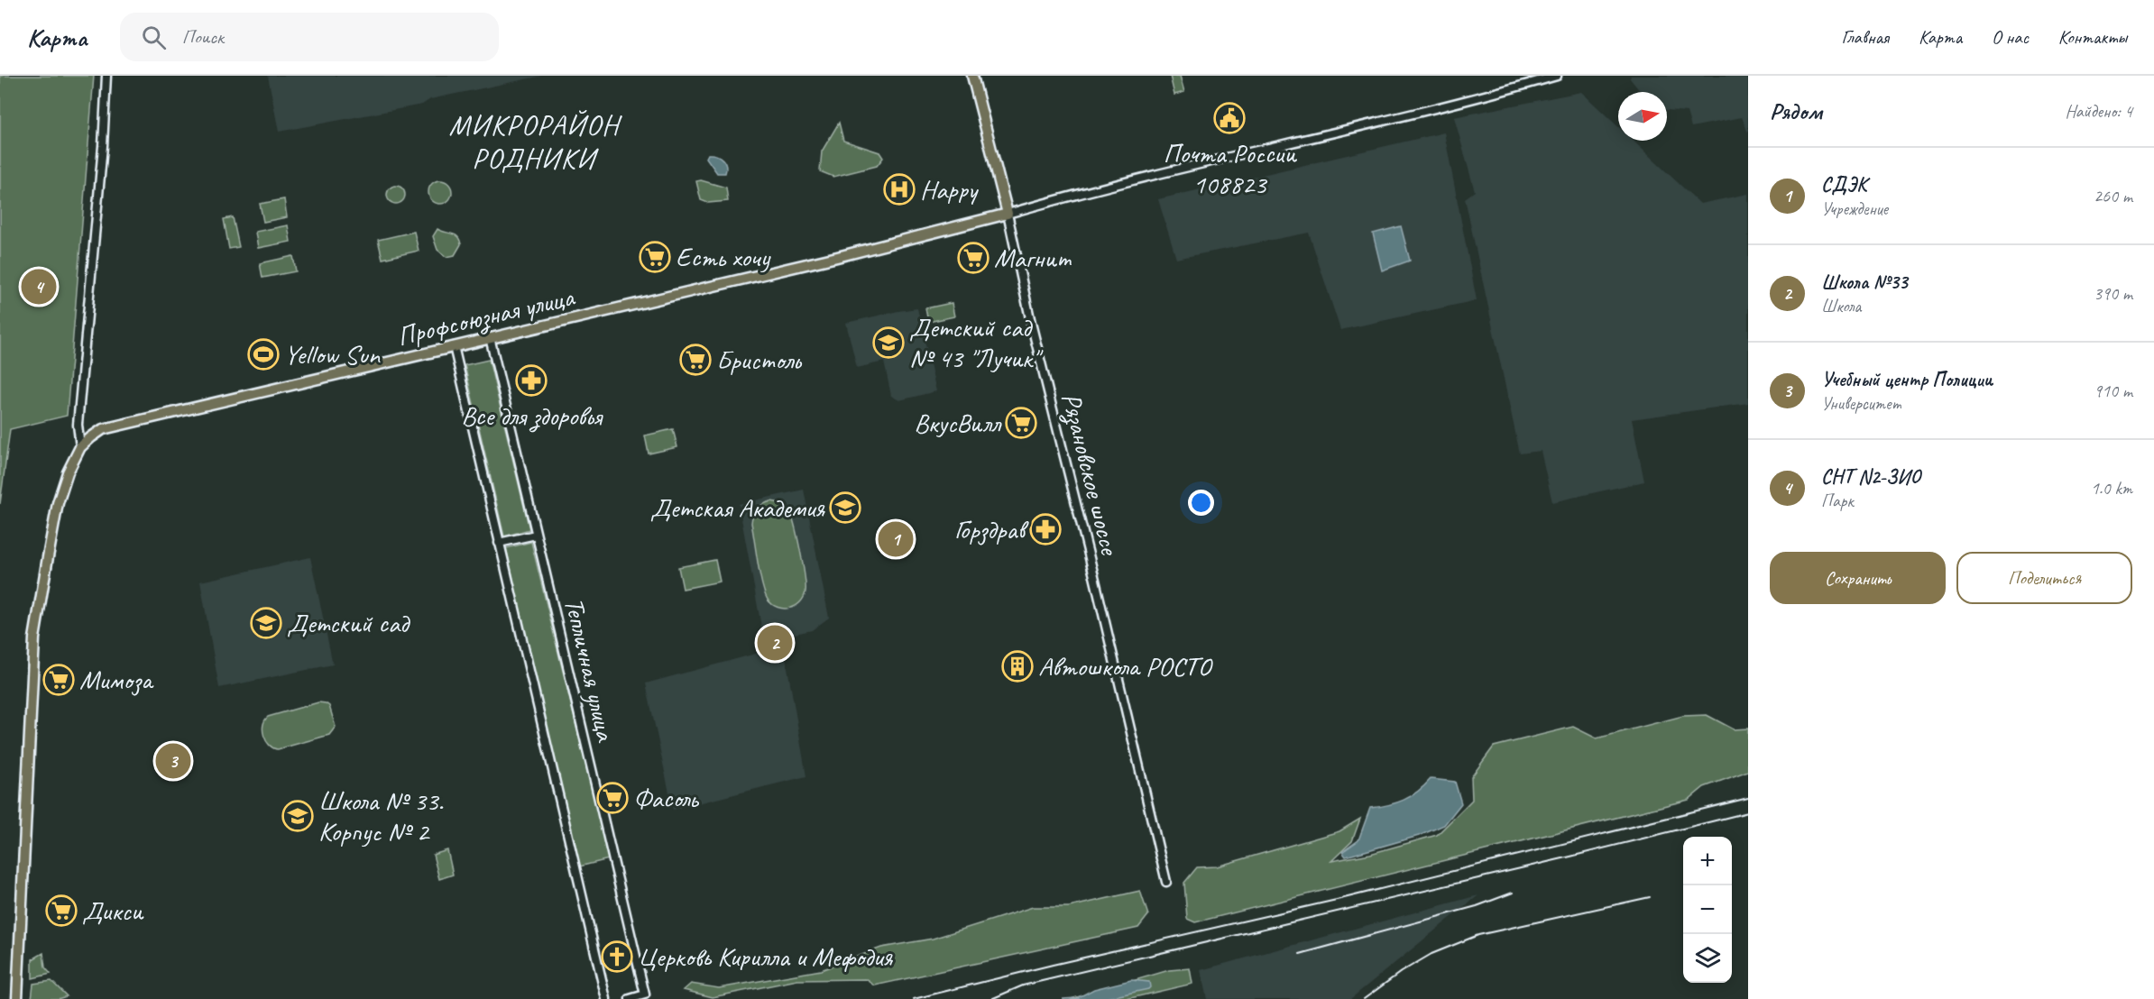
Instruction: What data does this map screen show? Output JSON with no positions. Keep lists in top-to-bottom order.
{
  "streets": {
    "main road": ["Профсоюзная улица", "Рязановское шоссе"],
    "street": ["Тепличная улица"]
  },
  "crossings": [
    ["Профсоюзная улица", "Рязановское шоссе"],
    ["Профсоюзная улица", "Тепличная улица"]
  ],
  "districts": ["МИКРОРАЙОН РОДНИКИ"],
  "places": {
    "public building": ["Почта России 108823"],
    "hospital": ["Happy"],
    "supermarket": [
      "Есть хочу",
      "Магнит",
      "Бристоль",
      "ВкусВилл",
      "Мимоза",
      "Фасоль",
      "Дикси"
    ],
    "school or university": [
      "Детский сад № 43 \"Лучик\"",
      "Детская Академия",
      "Детский сад",
      "Школа № 33. Корпус № 2"
    ],
    "sports": ["Yellow Sun"],
    "pharmacy": ["Все для здоровья", "Горздрав"],
    "building": ["Автошкола РОСТО"],
    "church": ["Церковь Кирилла и Мефодия"]
  },
  "north": "right",
  "page": {
    "header": "Карта",
    "search": "Поиск",
    "nav": [
      "Главная",
      "Карта",
      "О нас",
      "Контакты"
    ],
    "heading": ["Рядом", "Найдено: 4"],
    "list": [
      {
        "mark": "1",
        "name": "СДЭК",
        "note": "Учреждение",
        "value": "260 m"
      },
      {
        "mark": "2",
        "name": "Школа №33",
        "note": "Школа",
        "value": "390 m"
      },
      {
        "mark": "3",
        "name": "Учебный центр Полиции",
        "note": "Университет",
        "value": "910 m"
      },
      {
        "mark": "4",
        "name": "СНТ N2-ЗИО",
        "note": "Парк",
        "value": "1.0 km"
      }
    ],
    "pins": [
      "4",
      "1",
      "2",
      "3"
    ],
    "buttons": ["Сохранить", "Поделиться"],
    "map_buttons": ["+", "−"]
  }
}
